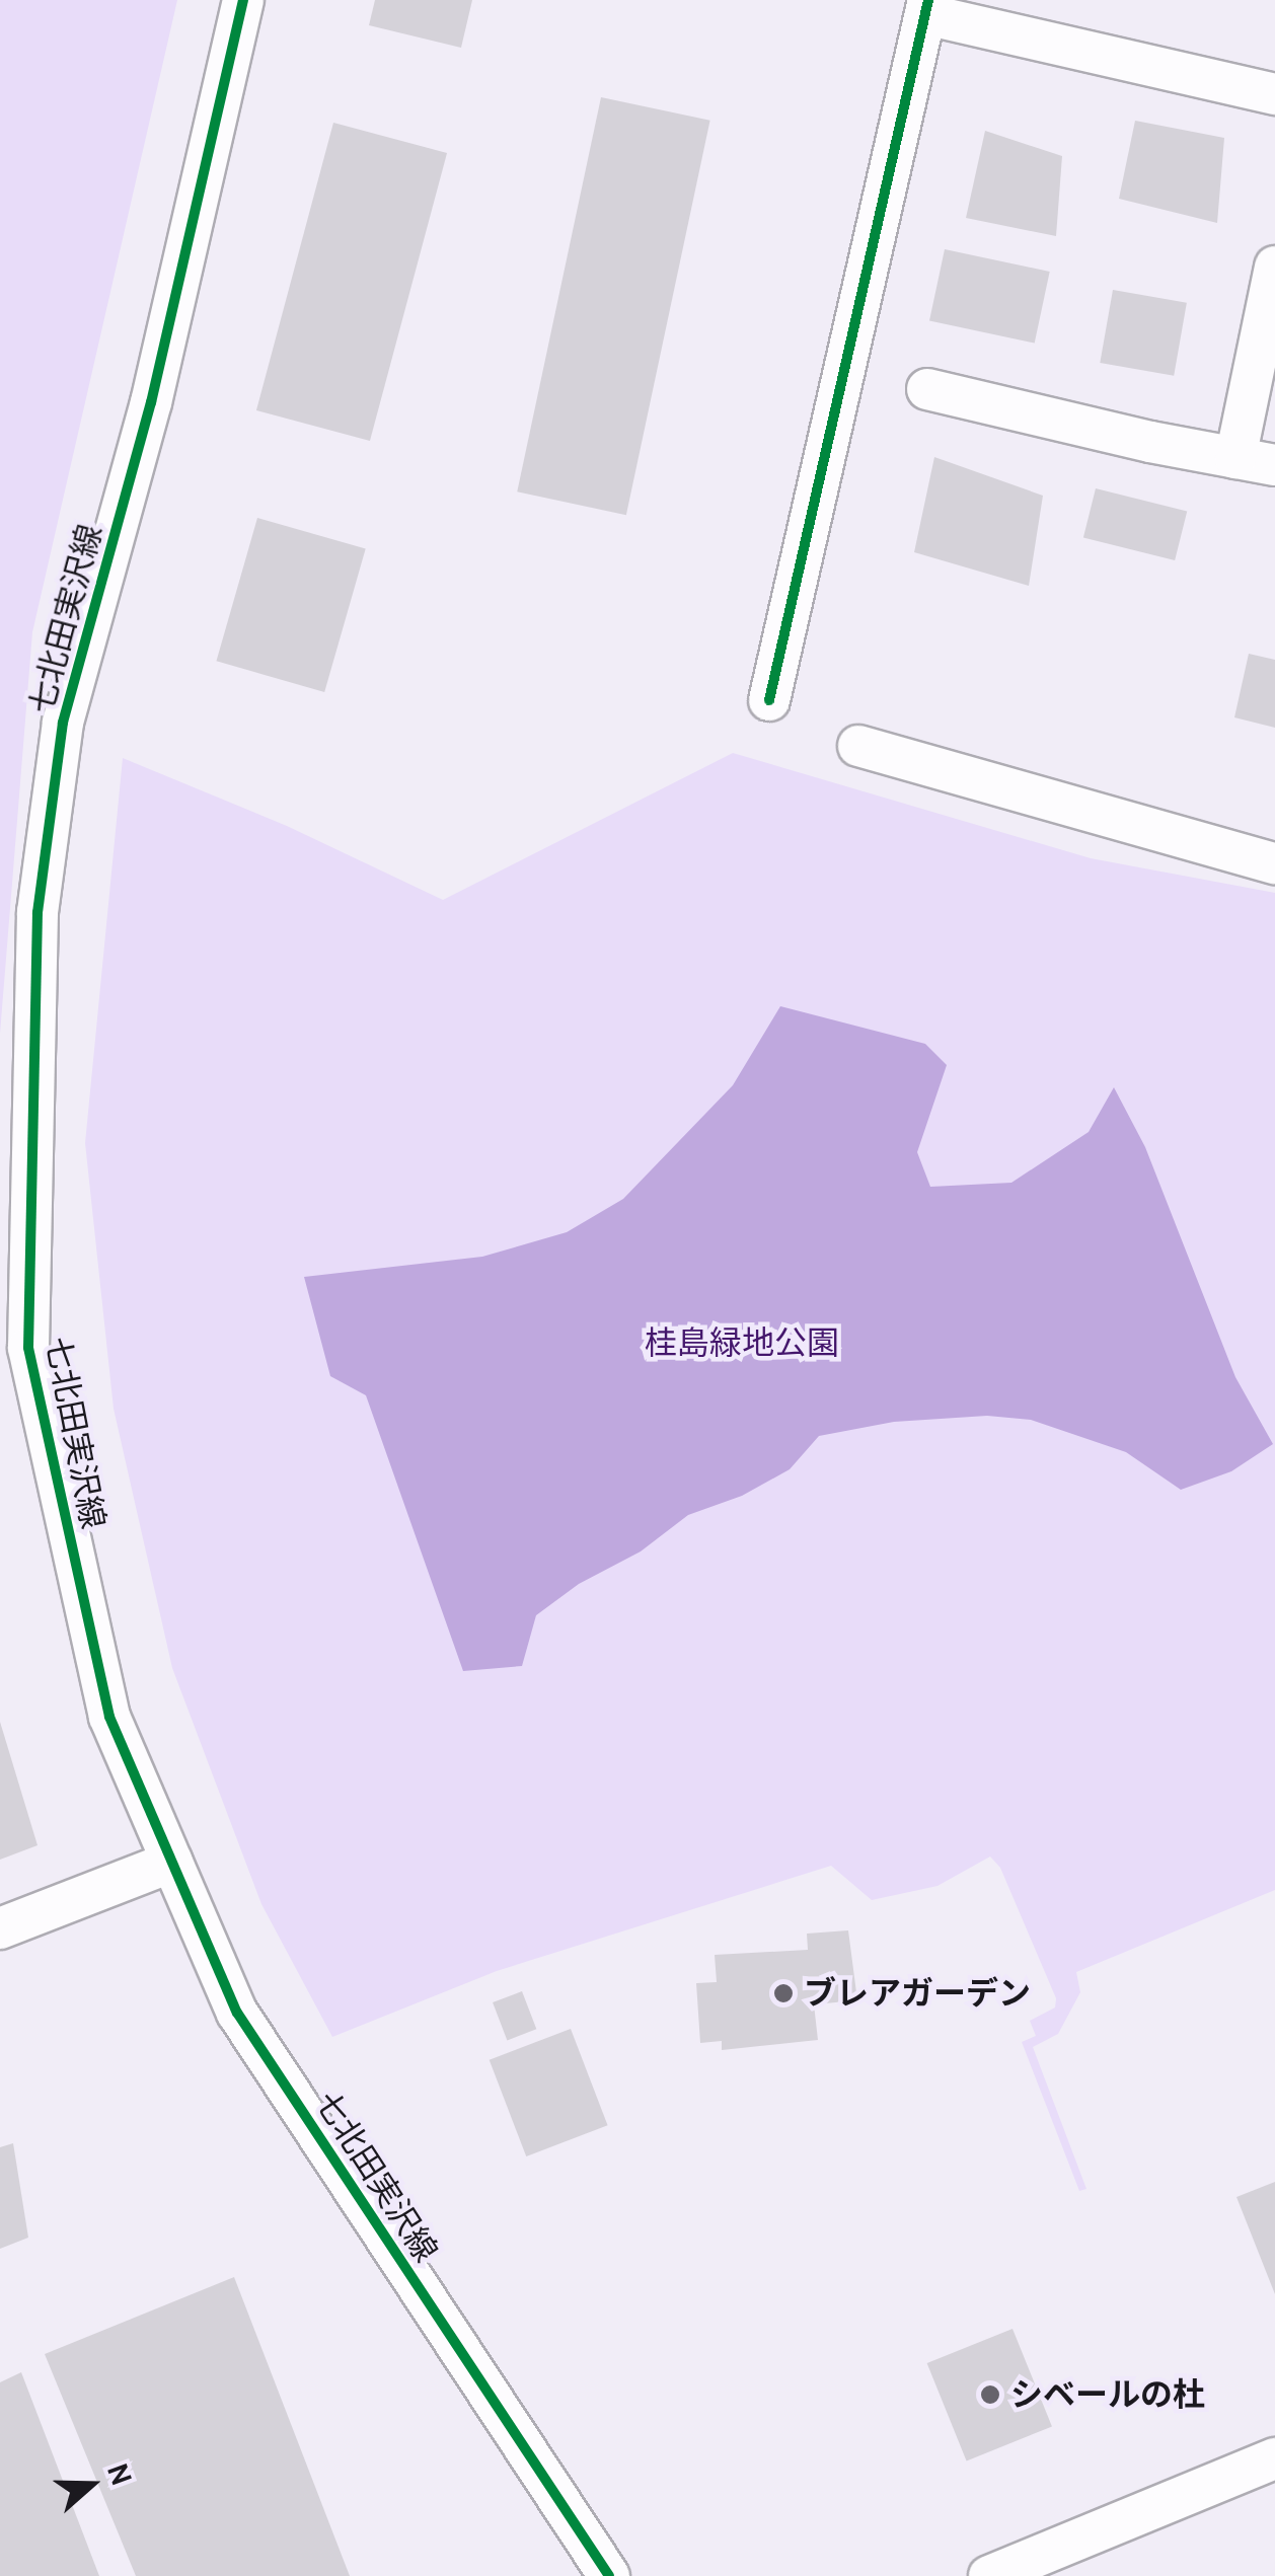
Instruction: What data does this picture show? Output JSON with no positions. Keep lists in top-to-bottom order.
{
  "streets": {
    "street": ["七北田実沢線"]
  },
  "parks": ["桂島緑地公園"],
  "places": ["ブレアガーデン", "シベールの杜"],
  "north": "right"
}
